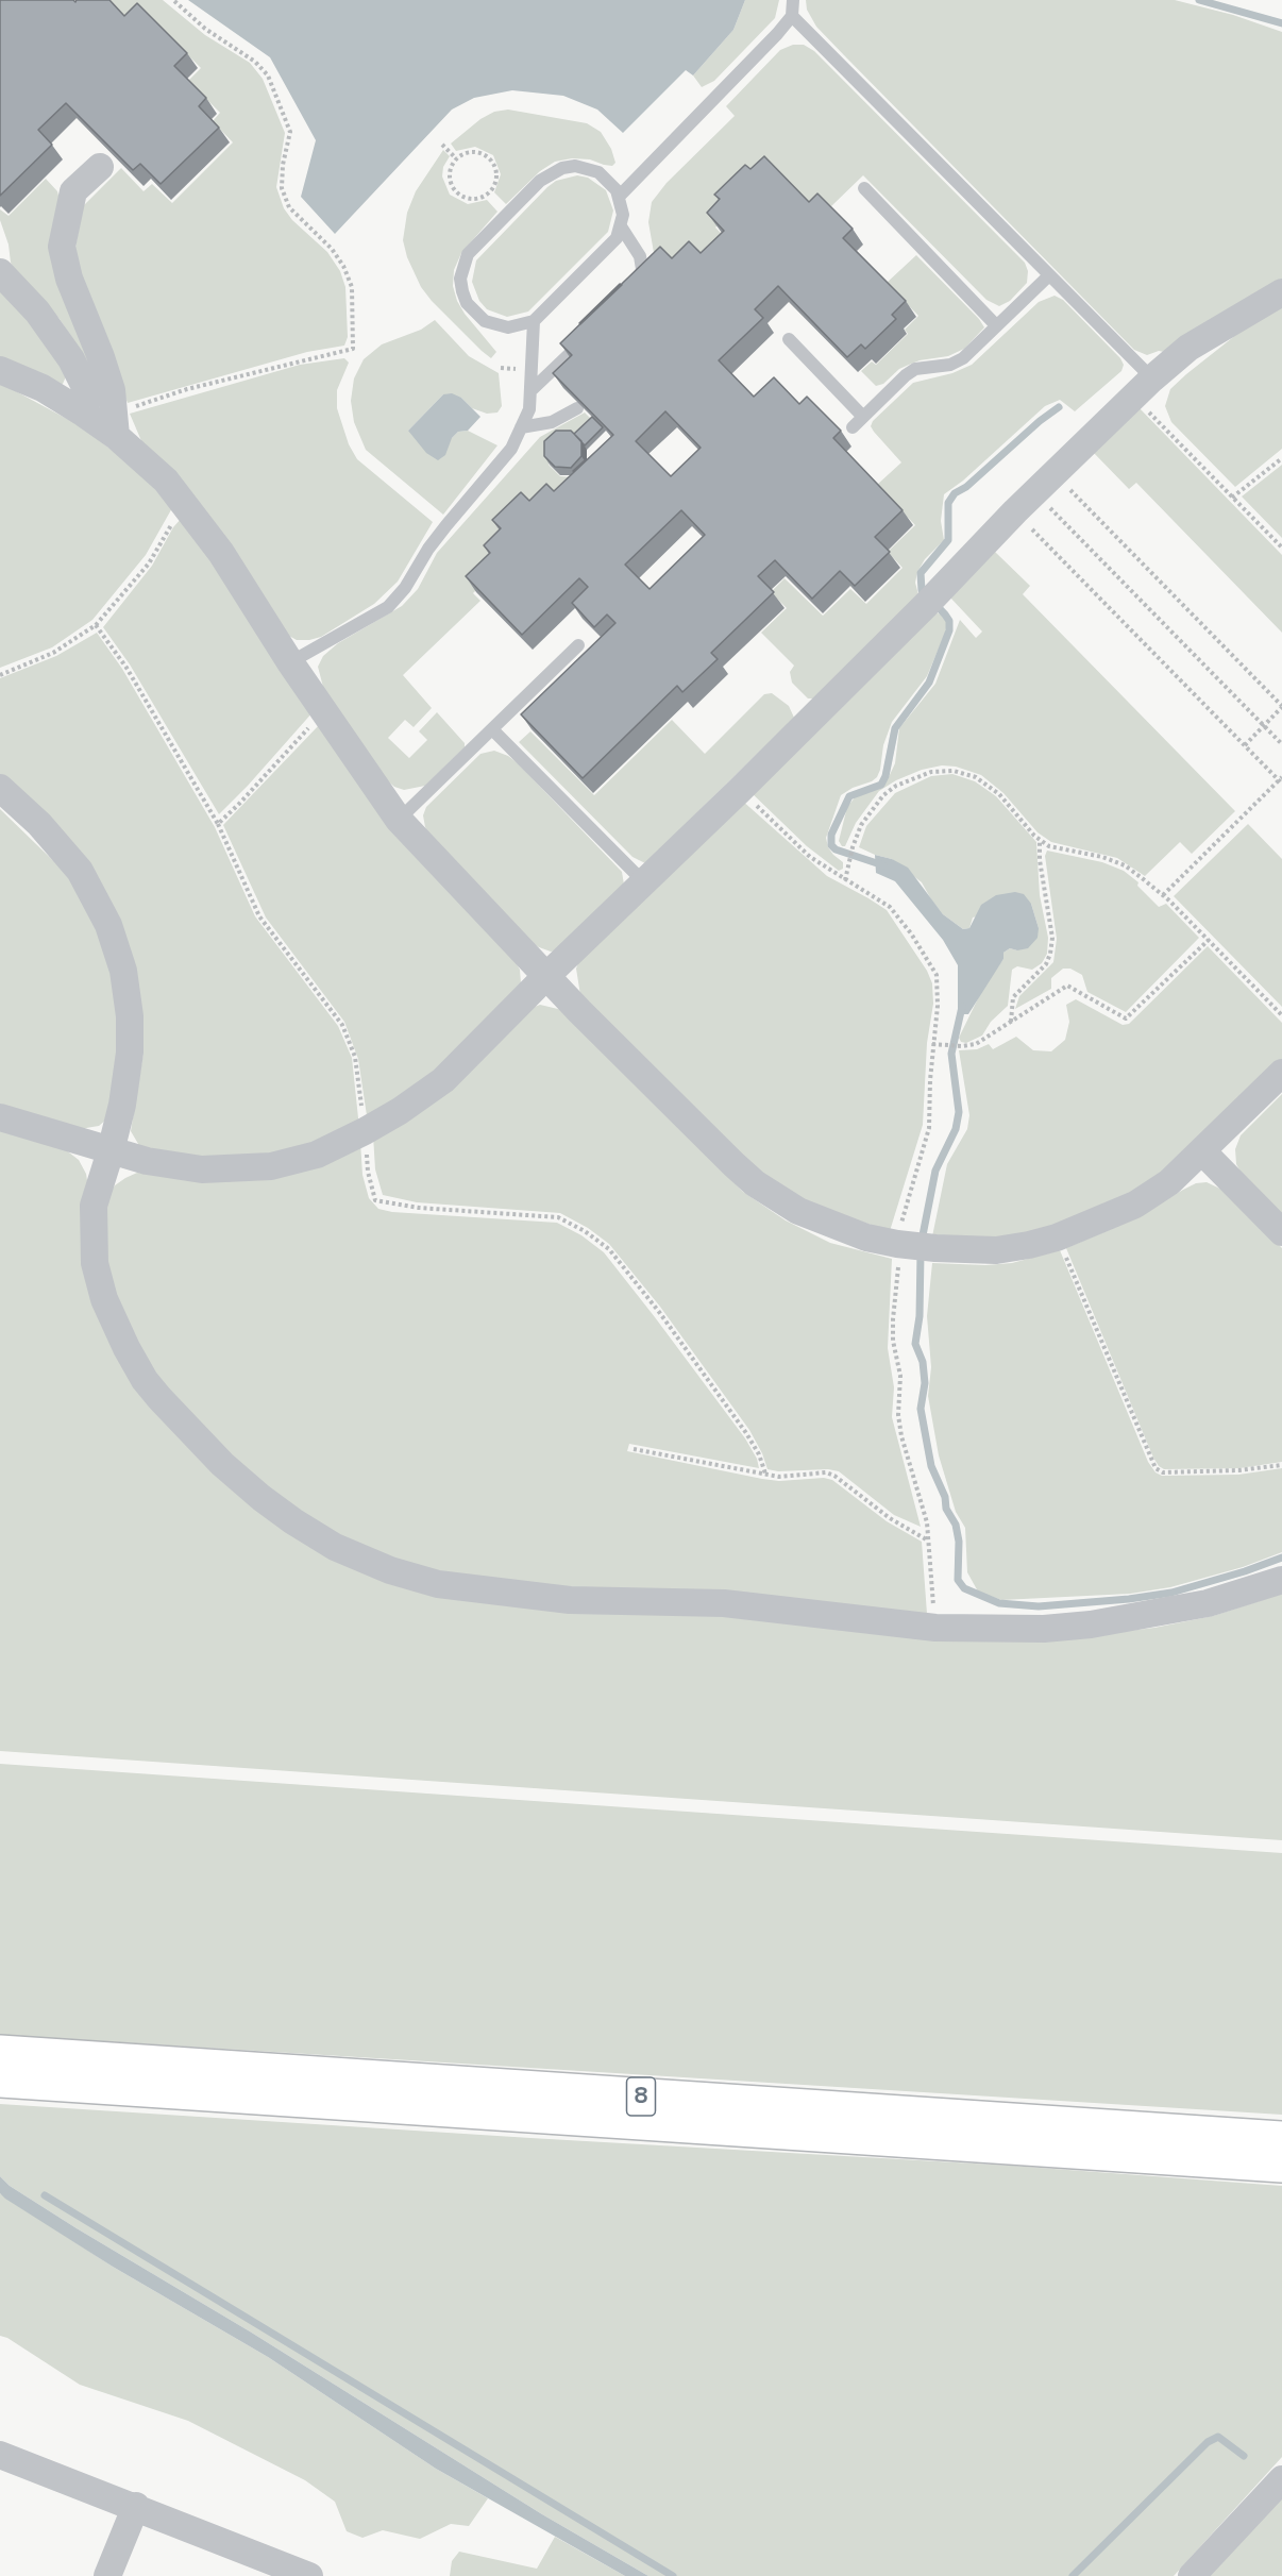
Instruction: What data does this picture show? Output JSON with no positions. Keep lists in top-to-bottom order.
{
  "streets": {
    "highway": ["8"]
  }
}
